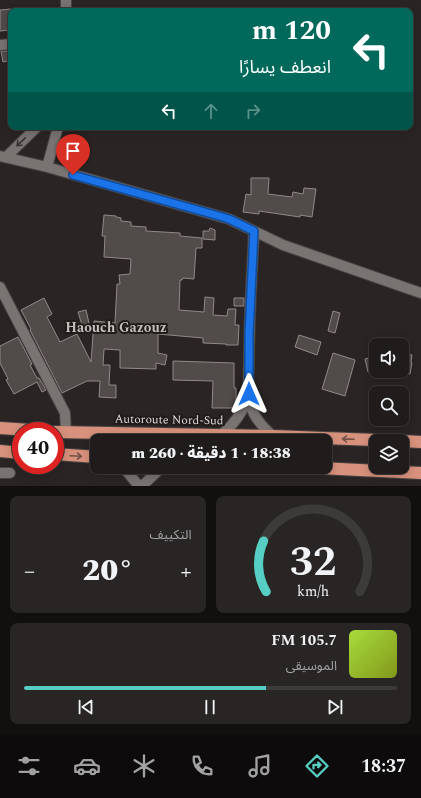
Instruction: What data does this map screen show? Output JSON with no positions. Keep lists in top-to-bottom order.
{
  "streets": {
    "highway": ["Autoroute Nord-Sud"]
  },
  "districts": ["Haouch Gazouz"],
  "page": {
    "turn": ["120 m", "انعطف يسارًا"],
    "limit": "40",
    "trip": "18:38 · 1 دقيقة · 260 m",
    "tile": "التكييف",
    "heat": ["−", "20°", "+"],
    "song": ["105.7 FM", "الموسيقى"],
    "tabs": "18:37",
    "gauge": ["32", "km/h"]
  }
}
